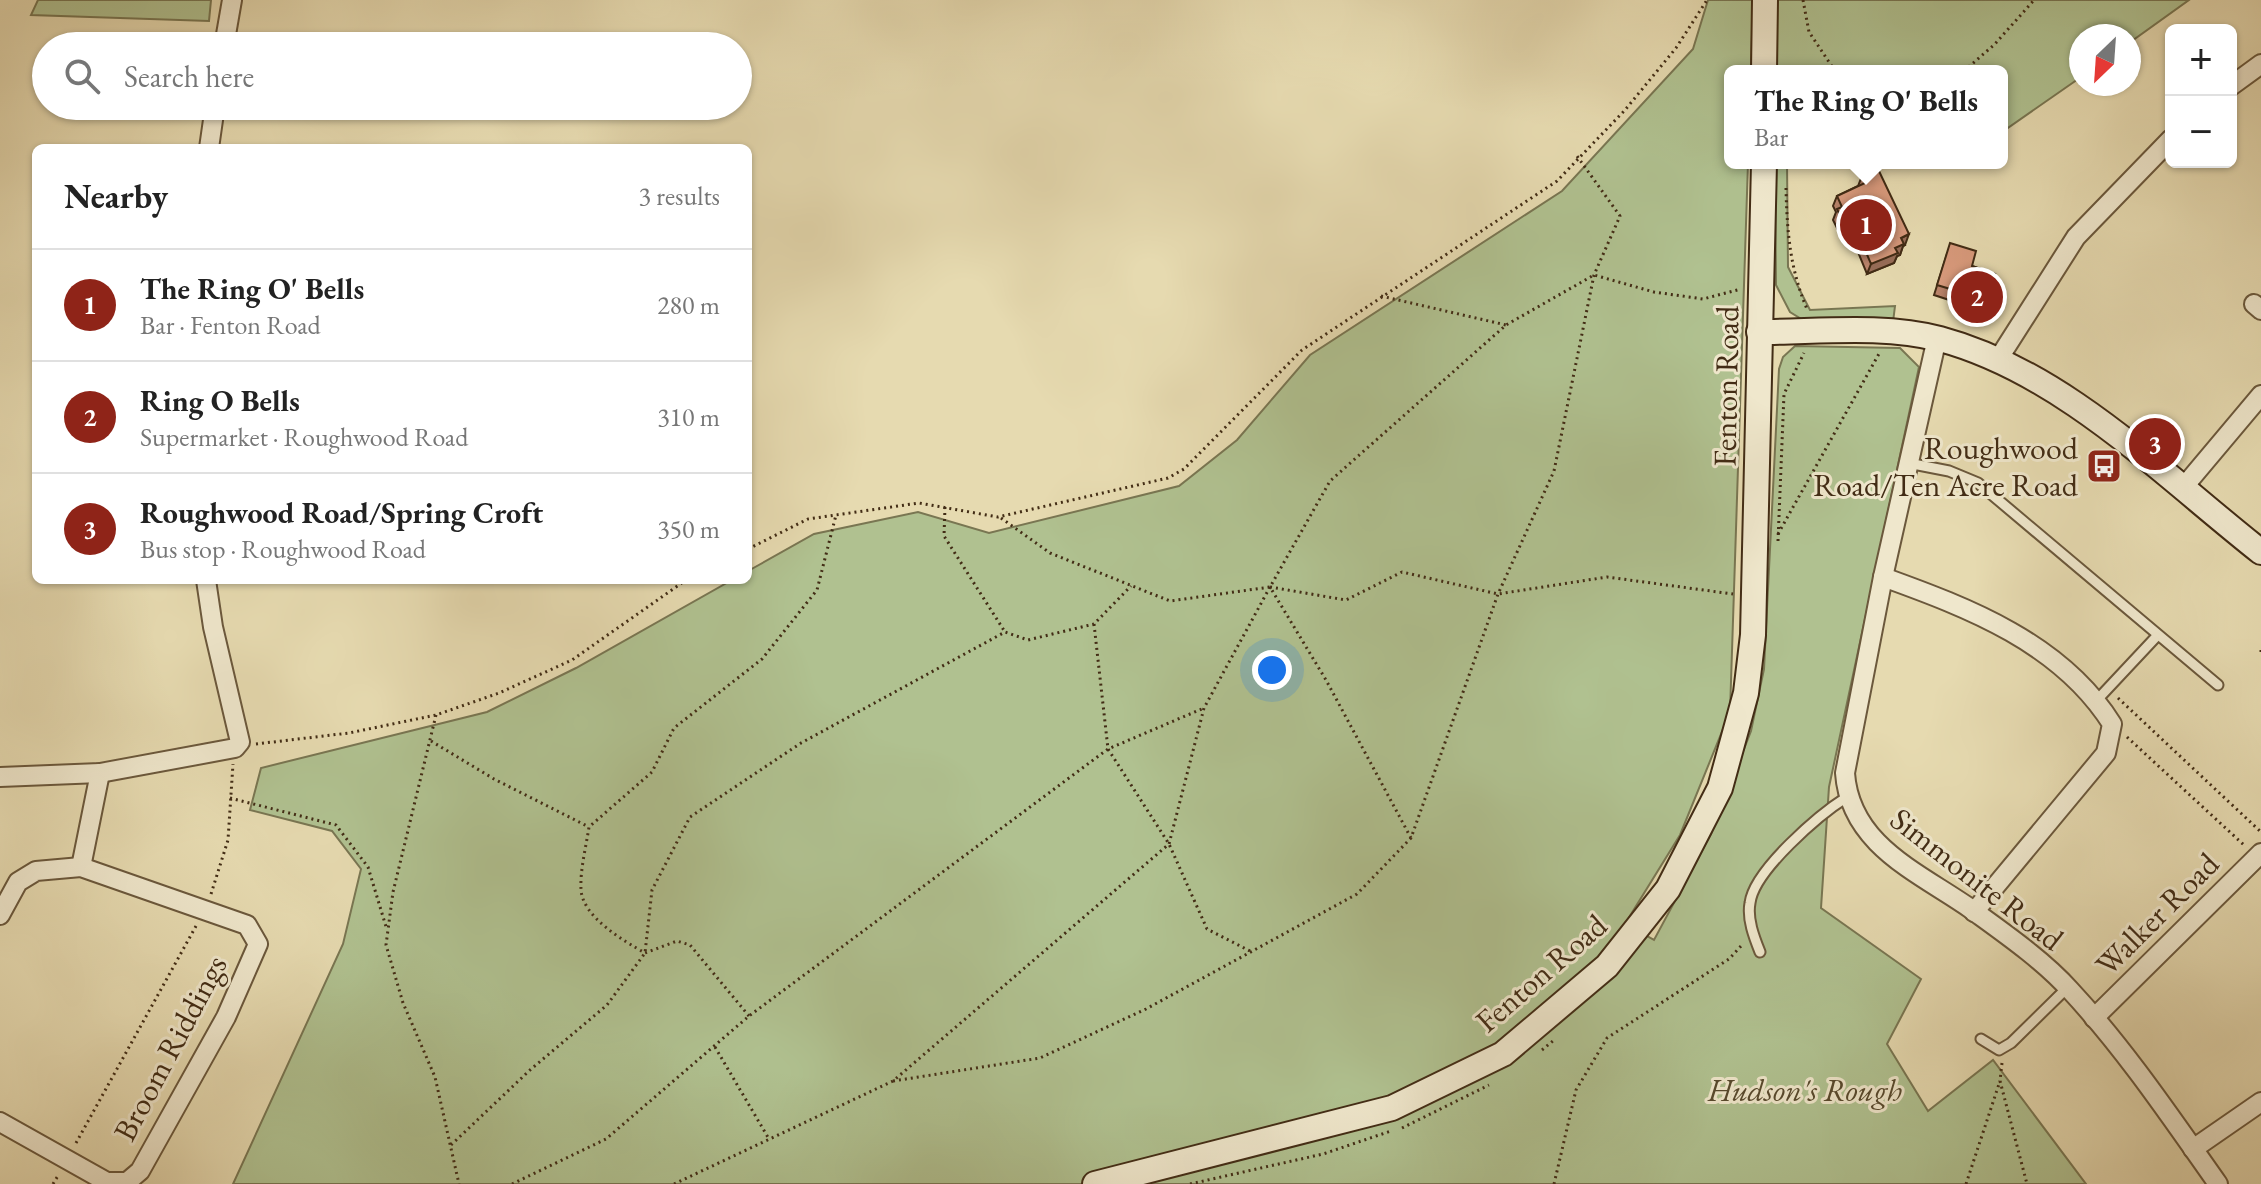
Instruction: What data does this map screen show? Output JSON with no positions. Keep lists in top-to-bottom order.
{
  "streets": {
    "street": [
      "Fenton Road",
      "Simmonite Road",
      "Walker Road",
      "Broom Riddings"
    ]
  },
  "crossings": [
    ["Simmonite Road", "Walker Road"]
  ],
  "parks": ["Hudson's Rough"],
  "places": {
    "bus stop": ["Roughwood Road/Ten Acre Road"]
  },
  "north": "bottom left",
  "page": {
    "map_buttons": ["+", "−"],
    "search": "Search here",
    "popup": ["The Ring O' Bells", "Bar"],
    "heading": ["Nearby", "3 results"],
    "pins": ["1", "2", "3"],
    "list": [
      {
        "mark": "1",
        "name": "The Ring O' Bells",
        "note": "Bar · Fenton Road",
        "value": "280 m"
      },
      {
        "mark": "2",
        "name": "Ring O Bells",
        "note": "Supermarket · Roughwood Road",
        "value": "310 m"
      },
      {
        "mark": "3",
        "name": "Roughwood Road/Spring Croft",
        "note": "Bus stop · Roughwood Road",
        "value": "350 m"
      }
    ]
  }
}
